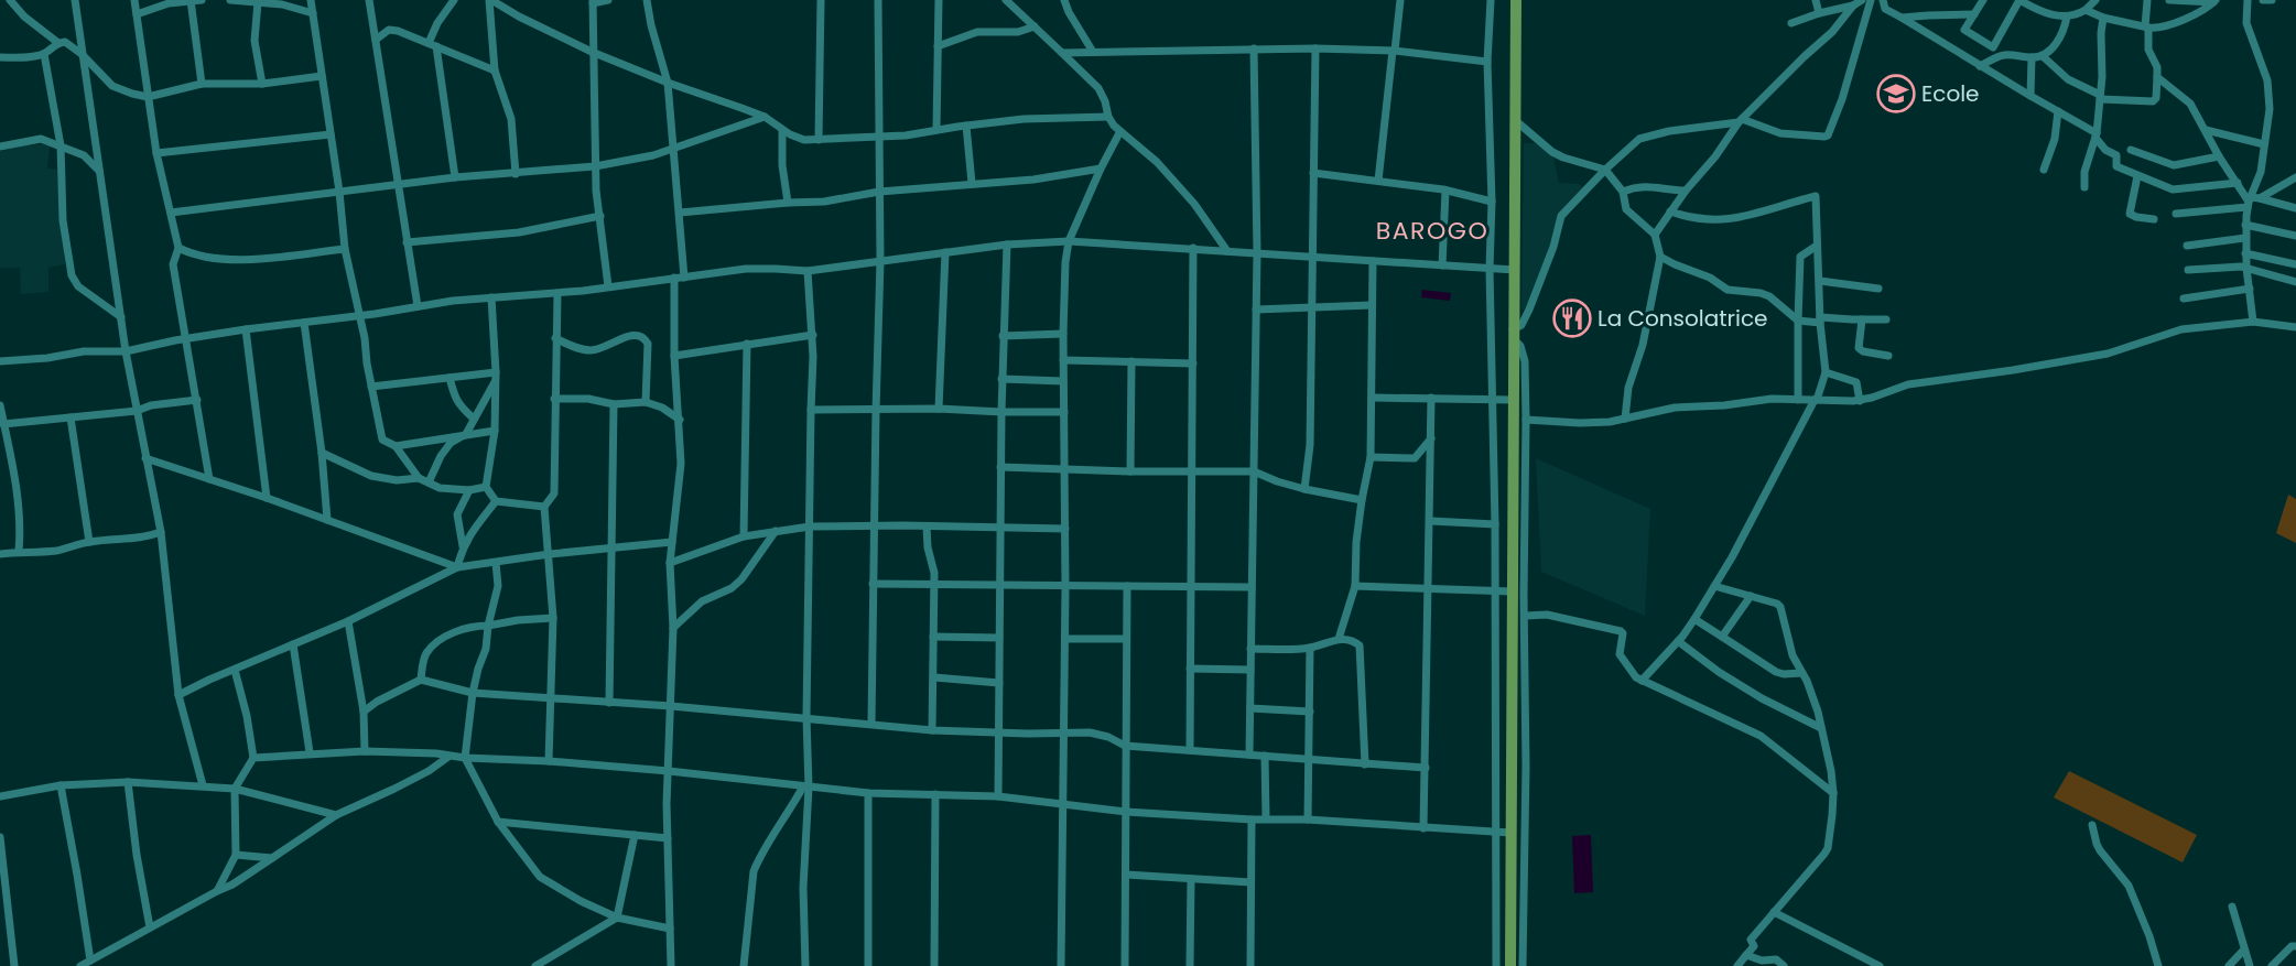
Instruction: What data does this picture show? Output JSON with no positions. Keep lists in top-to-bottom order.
{
  "districts": ["BAROGO"],
  "places": {
    "school or university": ["Ecole"],
    "restaurant": ["La Consolatrice"]
  }
}
